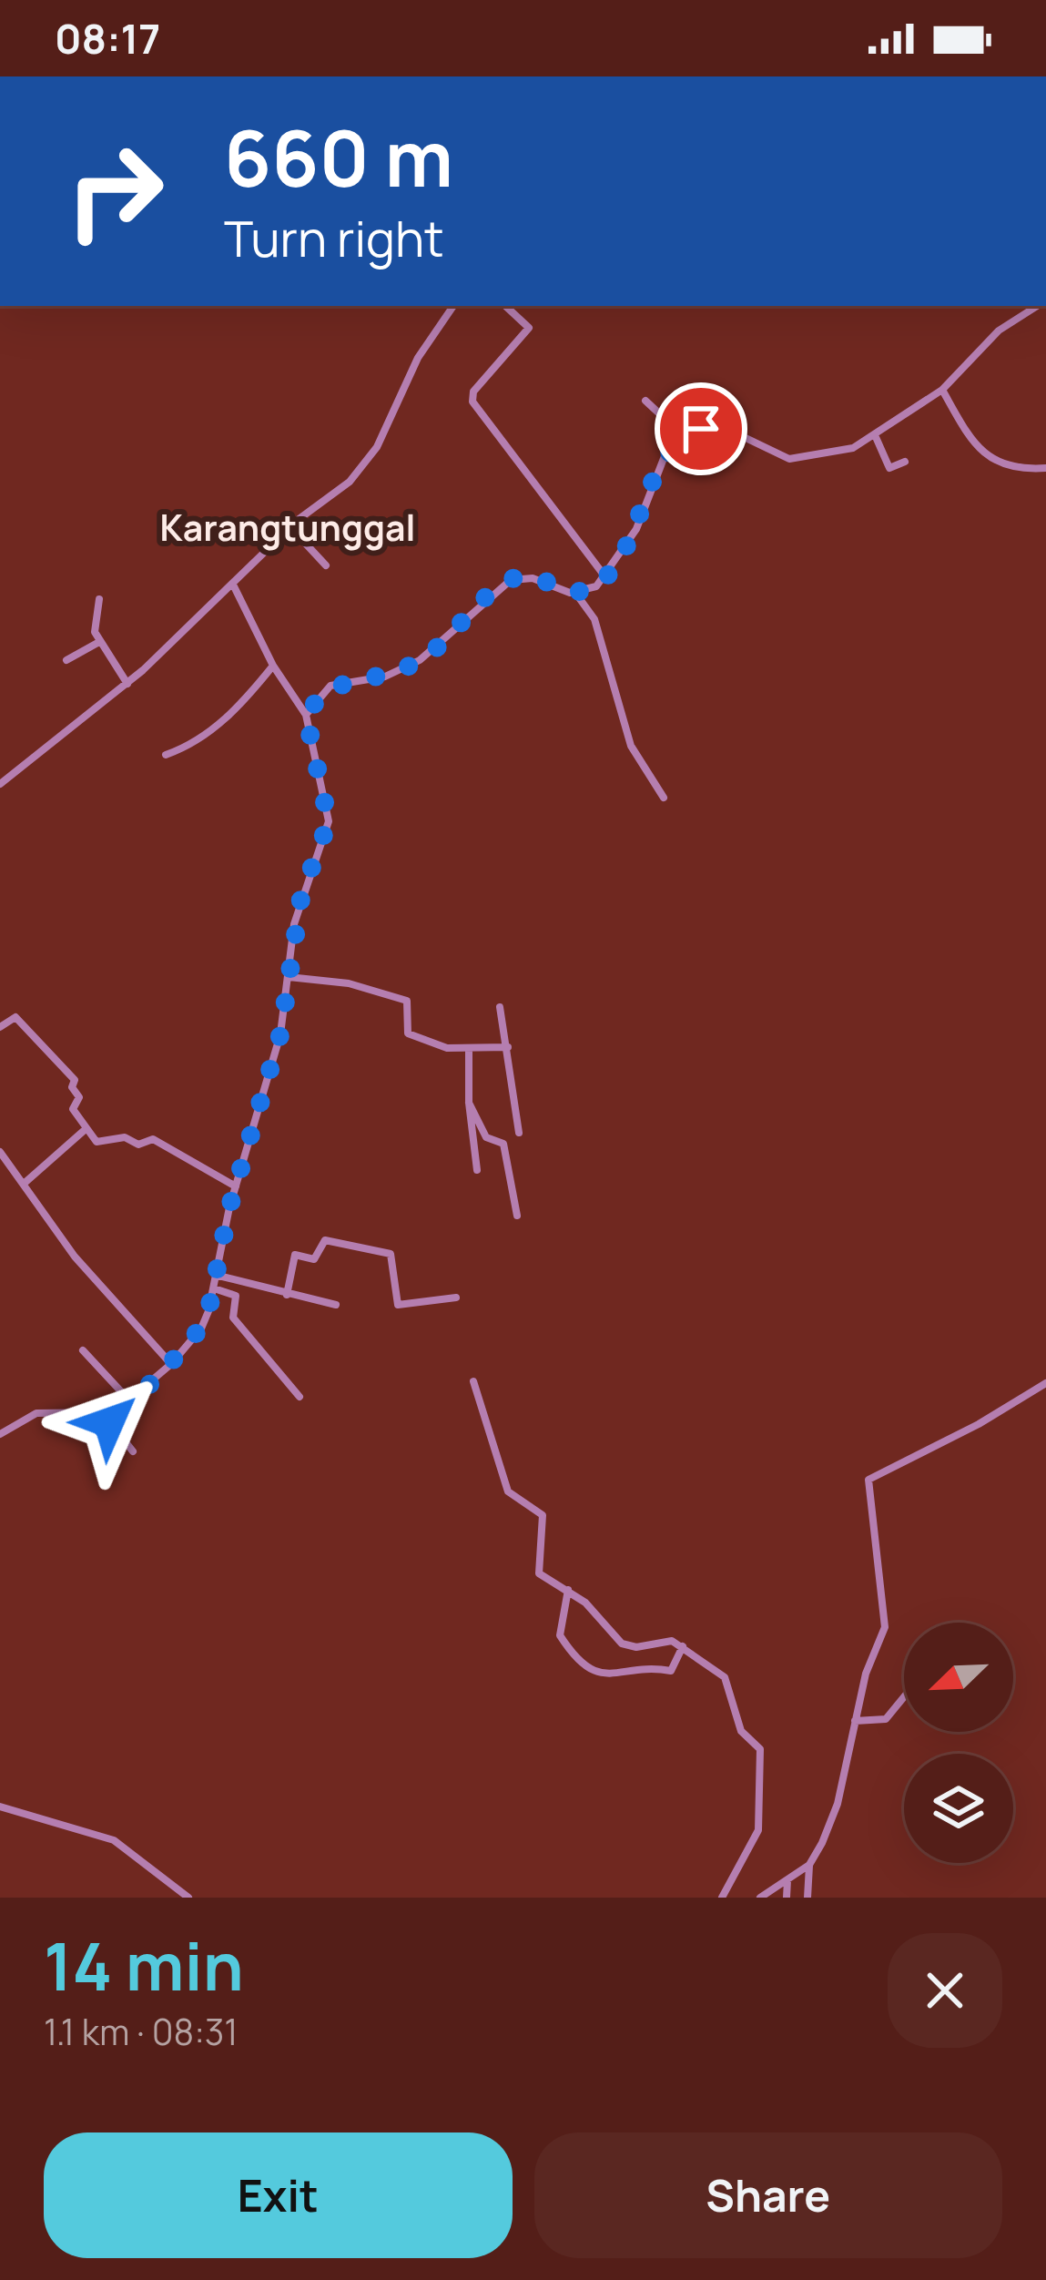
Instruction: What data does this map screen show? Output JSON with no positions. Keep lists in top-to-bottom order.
{
  "districts": ["Karangtunggal"],
  "north": "bottom left",
  "page": {
    "status": "08:17",
    "turn": ["660 m", "Turn right"],
    "heading": ["14 min", "1.1 km · 08:31"],
    "buttons": ["Exit", "Share"]
  }
}
